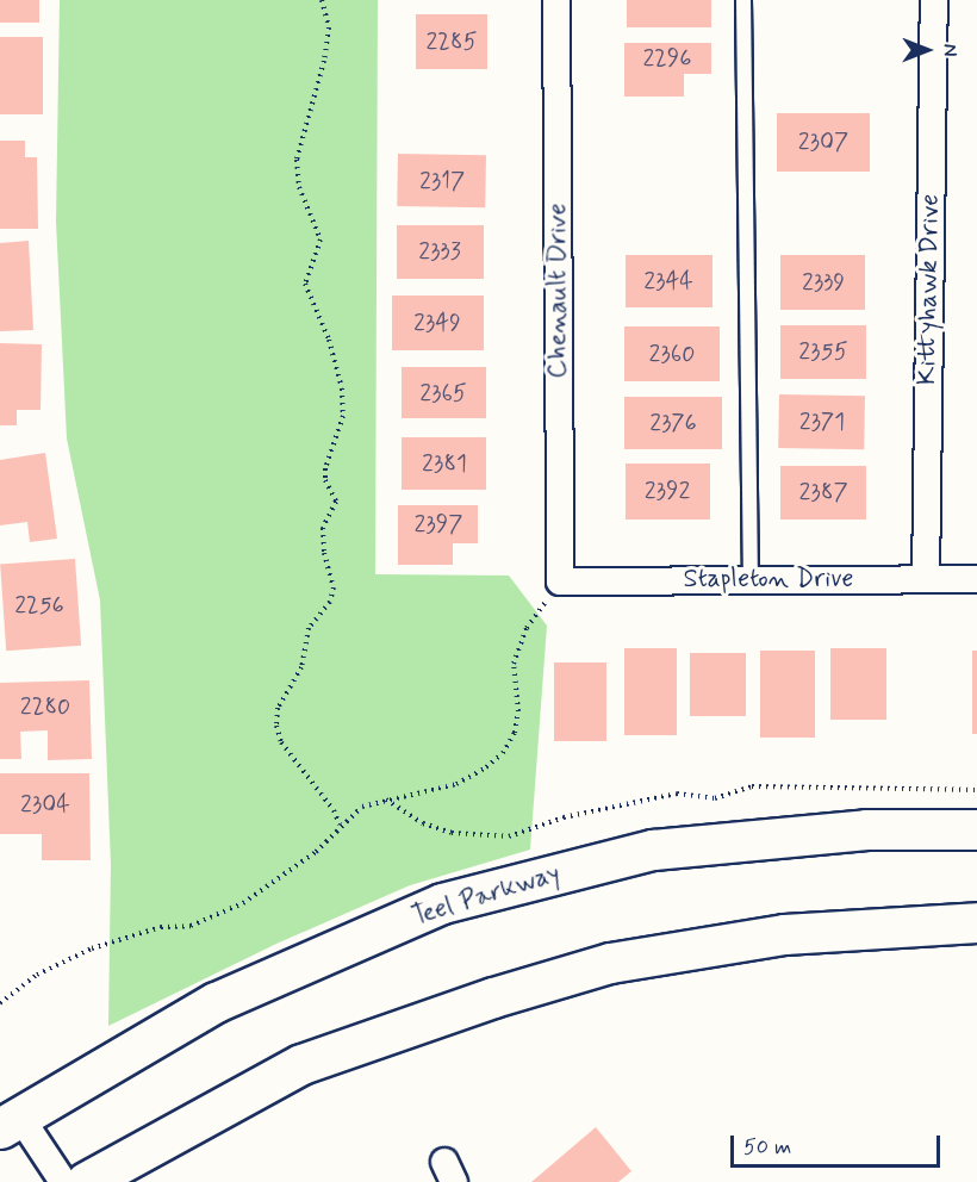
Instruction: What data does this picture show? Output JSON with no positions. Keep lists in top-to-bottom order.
{
  "streets": {
    "main road": ["Teel Parkway"],
    "street": ["Kittyhawk Drive", "Chenault Drive", "Stapleton Drive"]
  },
  "crossings": [
    ["Kittyhawk Drive", "Stapleton Drive"],
    ["Chenault Drive", "Stapleton Drive"]
  ],
  "house_numbers": [
    "2285",
    "2296",
    "2307",
    "2317",
    "2333",
    "2344",
    "2339",
    "2349",
    "2355",
    "2360",
    "2365",
    "2371",
    "2376",
    "2381",
    "2392",
    "2387",
    "2397",
    "2256",
    "2280",
    "2304"
  ],
  "scale_bar": "50 m",
  "north": "right"
}
